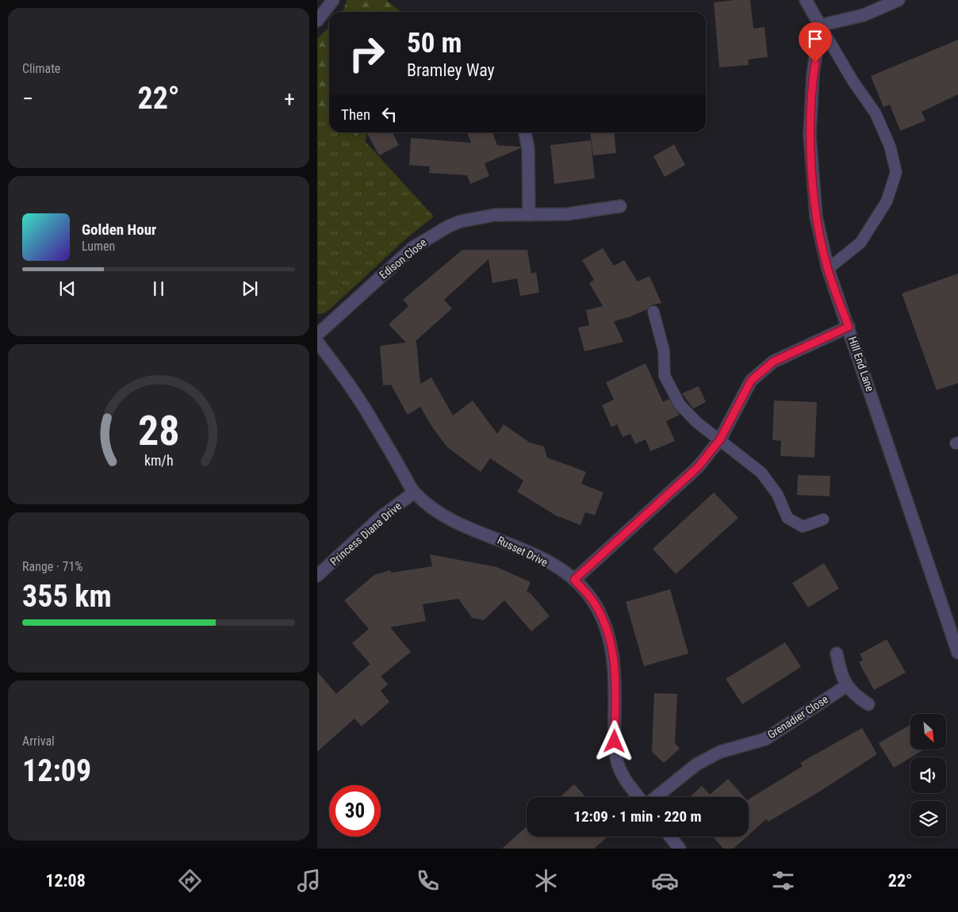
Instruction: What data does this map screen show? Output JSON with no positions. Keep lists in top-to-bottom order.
{
  "streets": {
    "street": [
      "Edison Close",
      "Hill End Lane",
      "Princess Diana Drive",
      "Russet Drive",
      "Grenadier Close"
    ]
  },
  "crossings": [
    ["Princess Diana Drive", "Russet Drive"]
  ],
  "north": "bottom right",
  "page": {
    "tile": [
      "Climate",
      ["Range · 71%", "355 km"],
      ["Arrival", "12:09"]
    ],
    "turn": ["50 m", "Bramley Way"],
    "heat": ["−", "22°", "+"],
    "then": "Then",
    "song": ["Golden Hour", "Lumen"],
    "limit": "30",
    "trip": "12:09 · 1 min · 220 m",
    "tabs": ["12:08", "22°"],
    "gauge": ["28", "km/h"]
  }
}
